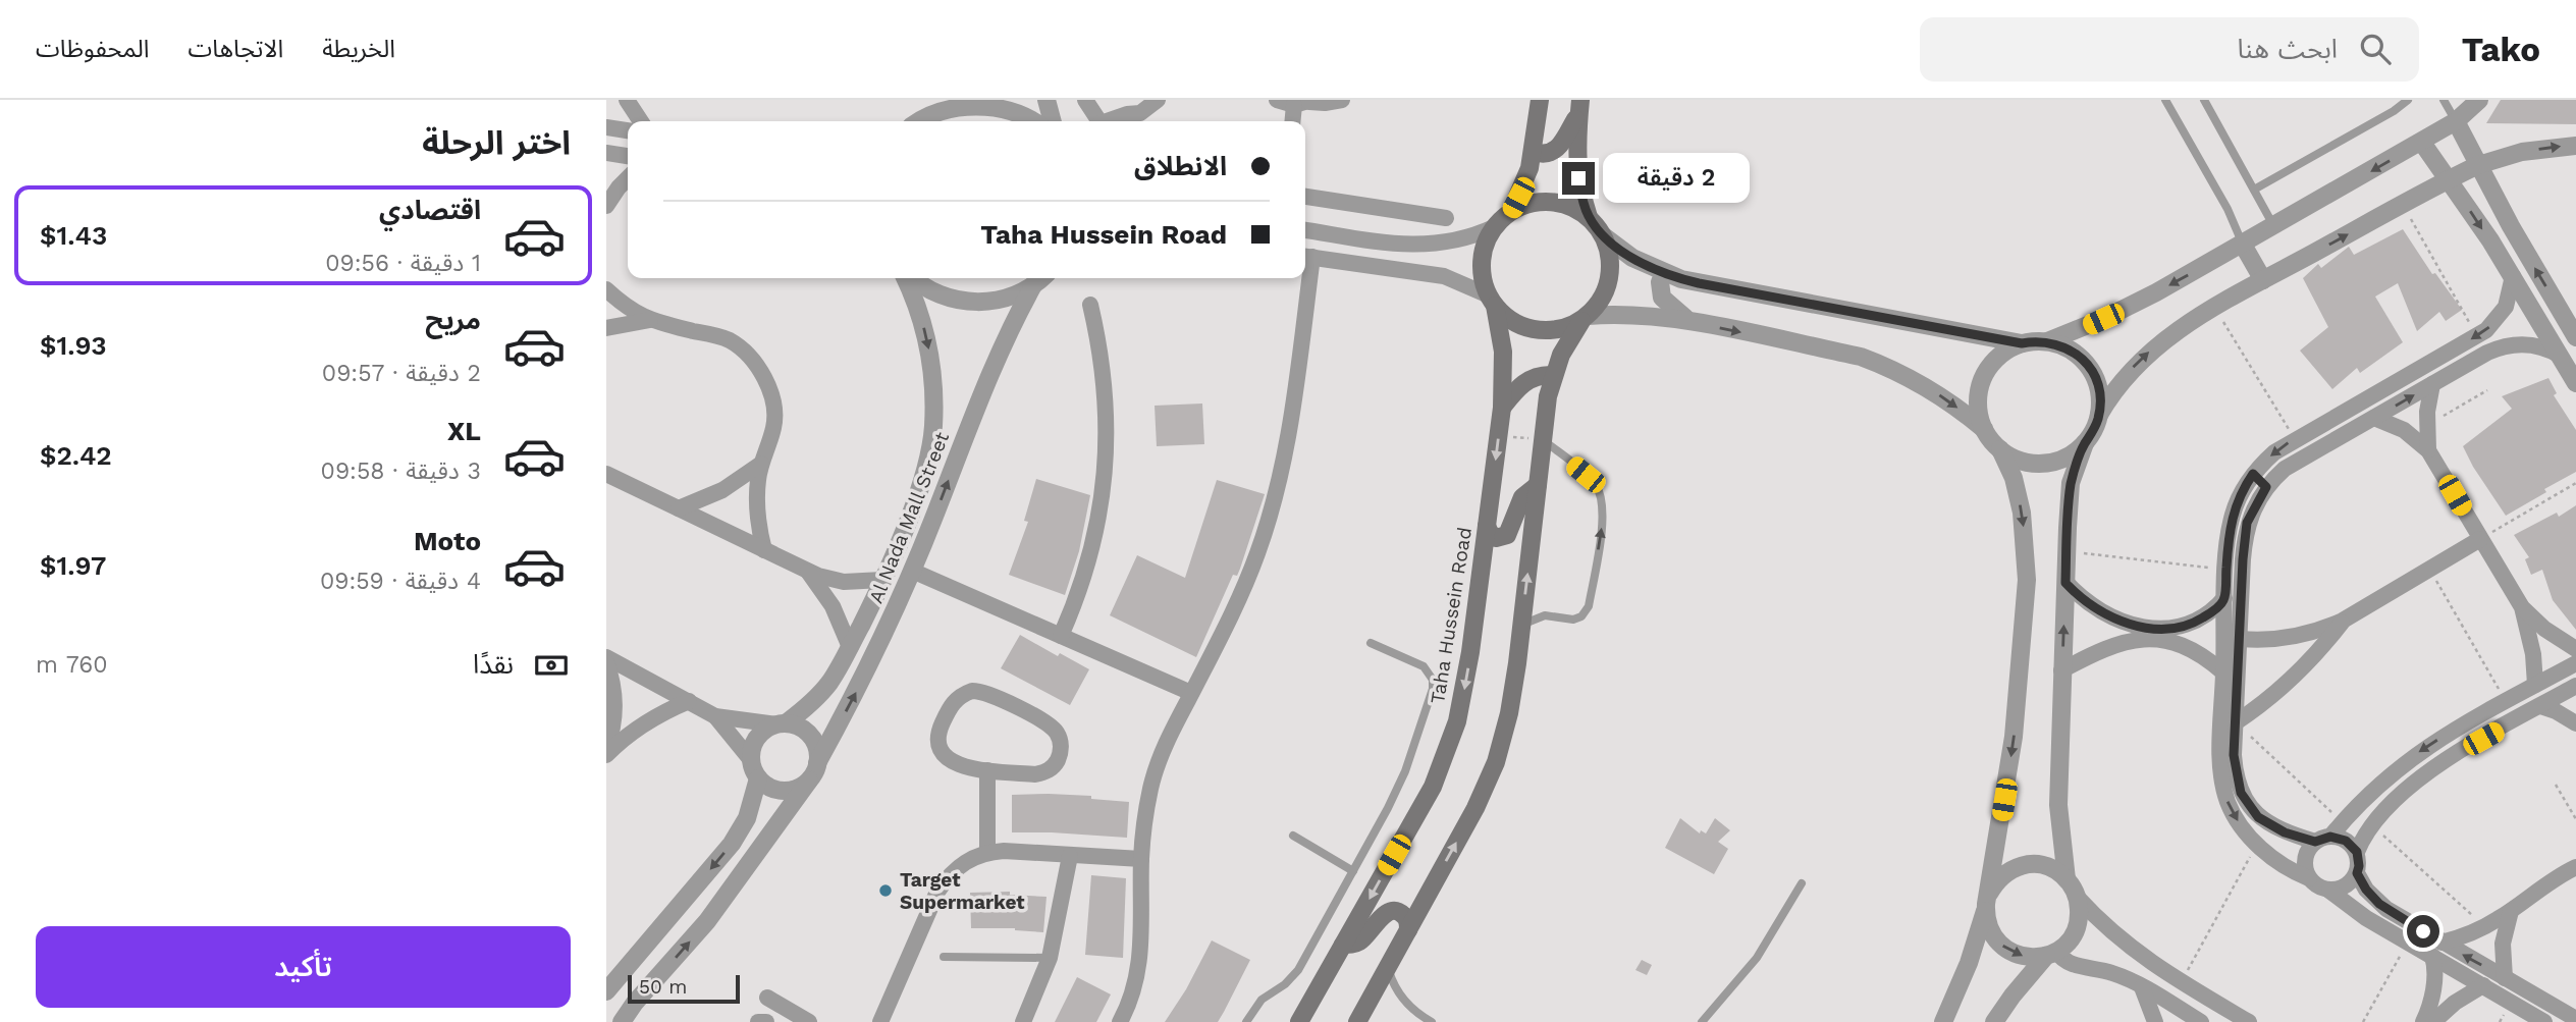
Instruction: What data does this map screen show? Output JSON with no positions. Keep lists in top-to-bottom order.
{
  "streets": {
    "main road": ["Taha Hussein Road"],
    "street": ["Al Nada Mall Street"]
  },
  "places": ["Target Supermarket"],
  "scale_bar": "50 m",
  "page": {
    "header": "Tako",
    "search": "ابحث هنا",
    "nav": ["الخريطة", "الاتجاهات", "المحفوظات"],
    "heading": "اختر الرحلة",
    "banner": ["الانطلاق", "Taha Hussein Road"],
    "bubble": "2 دقيقة",
    "list": [
      {
        "name": "اقتصادي",
        "note": "1 دقيقة · 09:56",
        "value": "$1.43"
      },
      {
        "name": "مريح",
        "note": "2 دقيقة · 09:57",
        "value": "$1.93"
      },
      {
        "name": "XL",
        "note": "3 دقيقة · 09:58",
        "value": "$2.42"
      },
      {
        "name": "Moto",
        "note": "4 دقيقة · 09:59",
        "value": "$1.97"
      }
    ],
    "pay": ["نقدًا", "760 m"],
    "buttons": "تأكيد",
    "scale": "50 m"
  }
}
